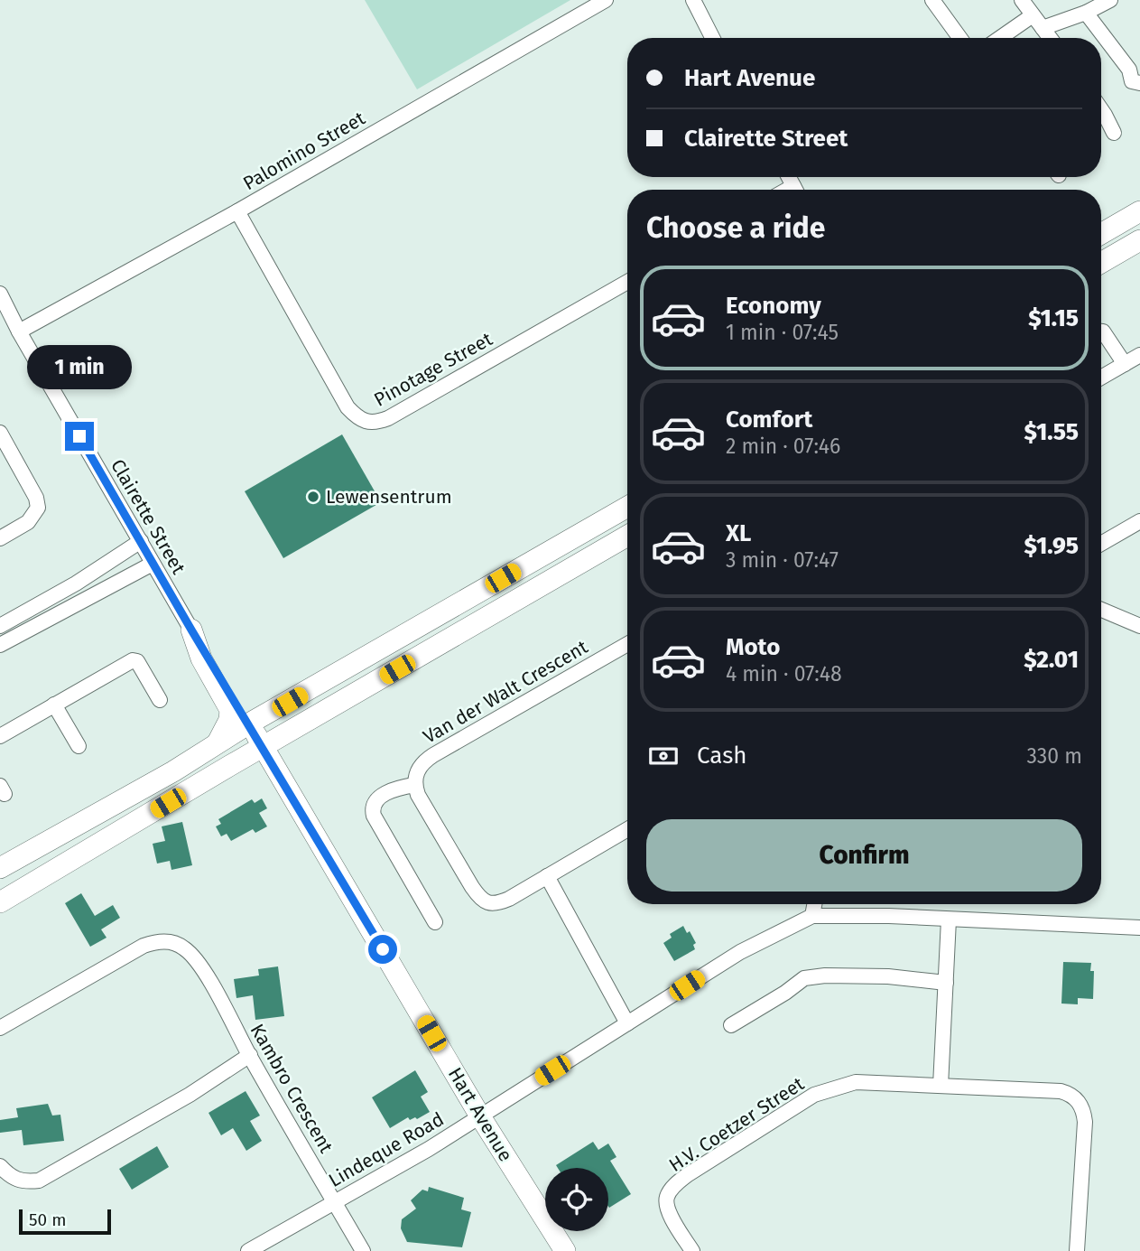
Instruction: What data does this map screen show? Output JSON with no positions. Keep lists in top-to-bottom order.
{
  "streets": {
    "street": [
      "Palomino Street",
      "Pinotage Street",
      "Clairette Street",
      "Van der Walt Crescent",
      "Kambro Crescent",
      "Hart Avenue",
      "H.V. Coetzer Street",
      "Lindeque Road"
    ]
  },
  "crossings": [
    ["Palomino Street", "Pinotage Street"],
    ["Palomino Street", "Clairette Street"],
    ["Clairette Street", "Hart Avenue"],
    ["Kambro Crescent", "Lindeque Road"],
    ["Hart Avenue", "Lindeque Road"]
  ],
  "places": ["Lewensentrum"],
  "scale_bar": "50 m",
  "page": {
    "banner": ["Hart Avenue", "Clairette Street"],
    "heading": "Choose a ride",
    "list": [
      {
        "name": "Economy",
        "note": "1 min · 07:45",
        "value": "$1.15"
      },
      {
        "name": "Comfort",
        "note": "2 min · 07:46",
        "value": "$1.55"
      },
      {
        "name": "XL",
        "note": "3 min · 07:47",
        "value": "$1.95"
      },
      {
        "name": "Moto",
        "note": "4 min · 07:48",
        "value": "$2.01"
      }
    ],
    "bubble": "1 min",
    "pay": ["Cash", "330 m"],
    "buttons": "Confirm",
    "scale": "50 m"
  }
}
